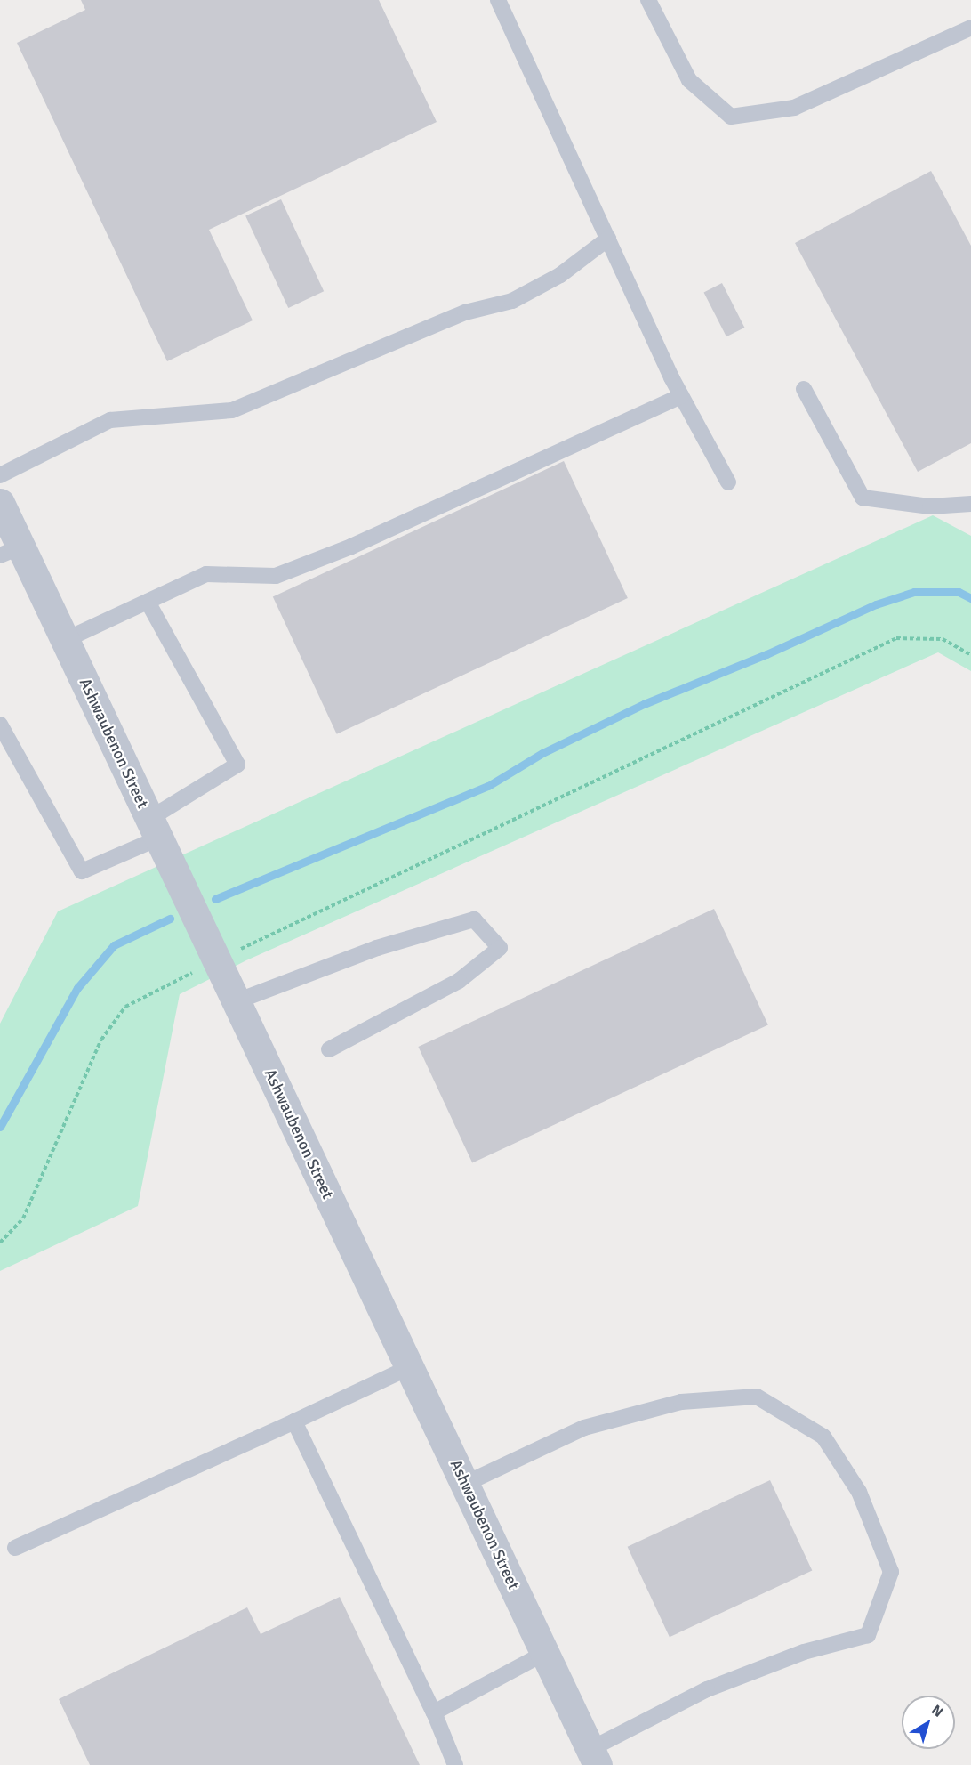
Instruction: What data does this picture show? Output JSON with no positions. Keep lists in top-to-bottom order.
{
  "streets": {
    "street": ["Ashwaubenon Street"]
  },
  "north": "top right"
}
